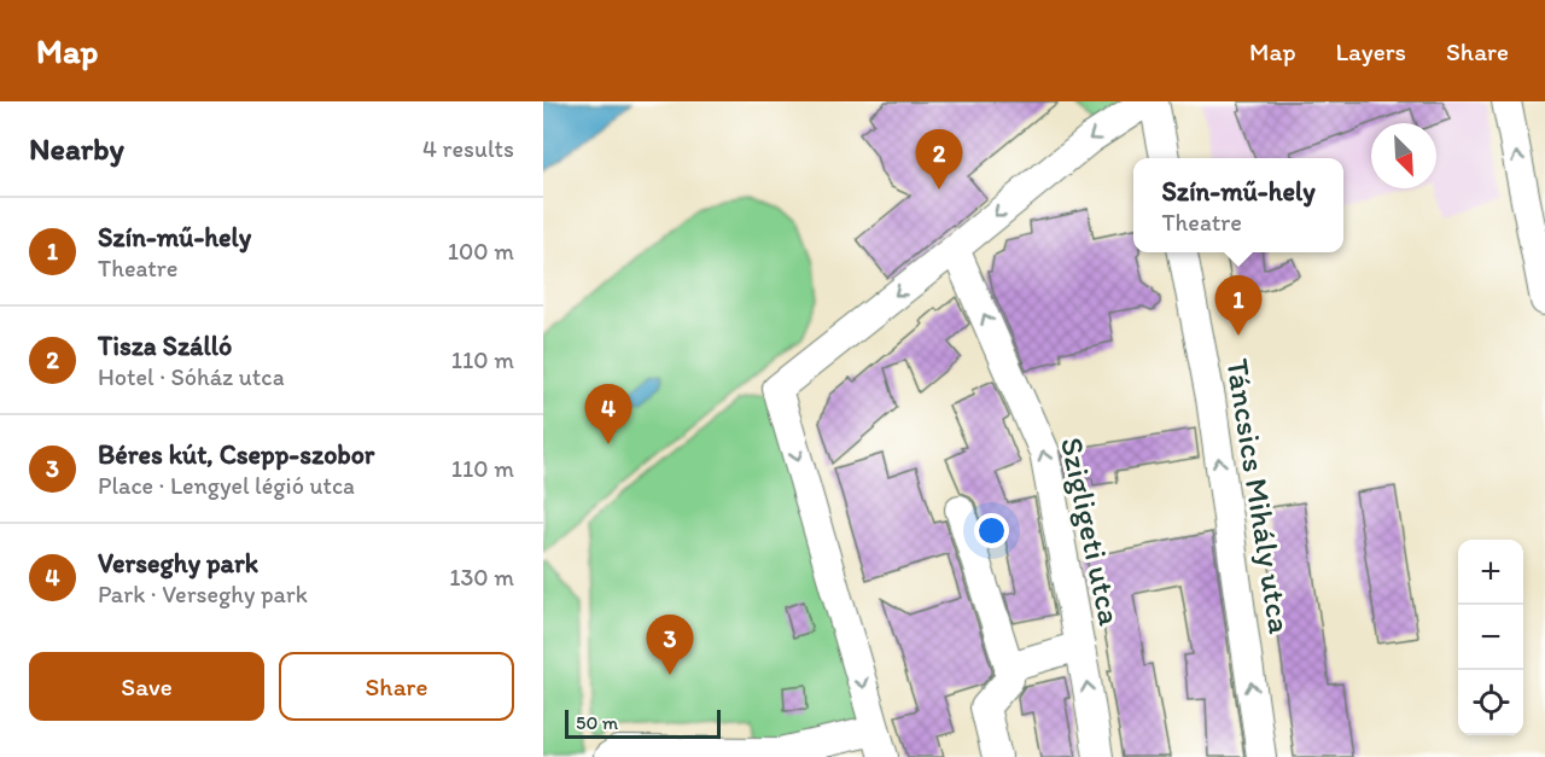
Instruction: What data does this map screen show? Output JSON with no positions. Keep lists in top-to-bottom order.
{
  "streets": {
    "street": ["Táncsics Mihály utca", "Szigligeti utca"]
  },
  "one_way": ["Táncsics Mihály utca"],
  "scale_bar": "50 m",
  "north": "bottom right",
  "page": {
    "header": "Map",
    "nav": ["Map", "Layers", "Share"],
    "heading": ["Nearby", "4 results"],
    "pins": [
      "2",
      "1",
      "4",
      "3"
    ],
    "popup": ["Szín-mű-hely", "Theatre"],
    "list": [
      {
        "mark": "1",
        "name": "Szín-mű-hely",
        "note": "Theatre",
        "value": "100 m"
      },
      {
        "mark": "2",
        "name": "Tisza Szálló",
        "note": "Hotel · Sóház utca",
        "value": "110 m"
      },
      {
        "mark": "3",
        "name": "Béres kút, Csepp-szobor",
        "note": "Place · Lengyel légió utca",
        "value": "110 m"
      },
      {
        "mark": "4",
        "name": "Verseghy park",
        "note": "Park · Verseghy park",
        "value": "130 m"
      }
    ],
    "map_buttons": ["+", "−"],
    "buttons": ["Save", "Share"],
    "scale": "50 m"
  }
}
